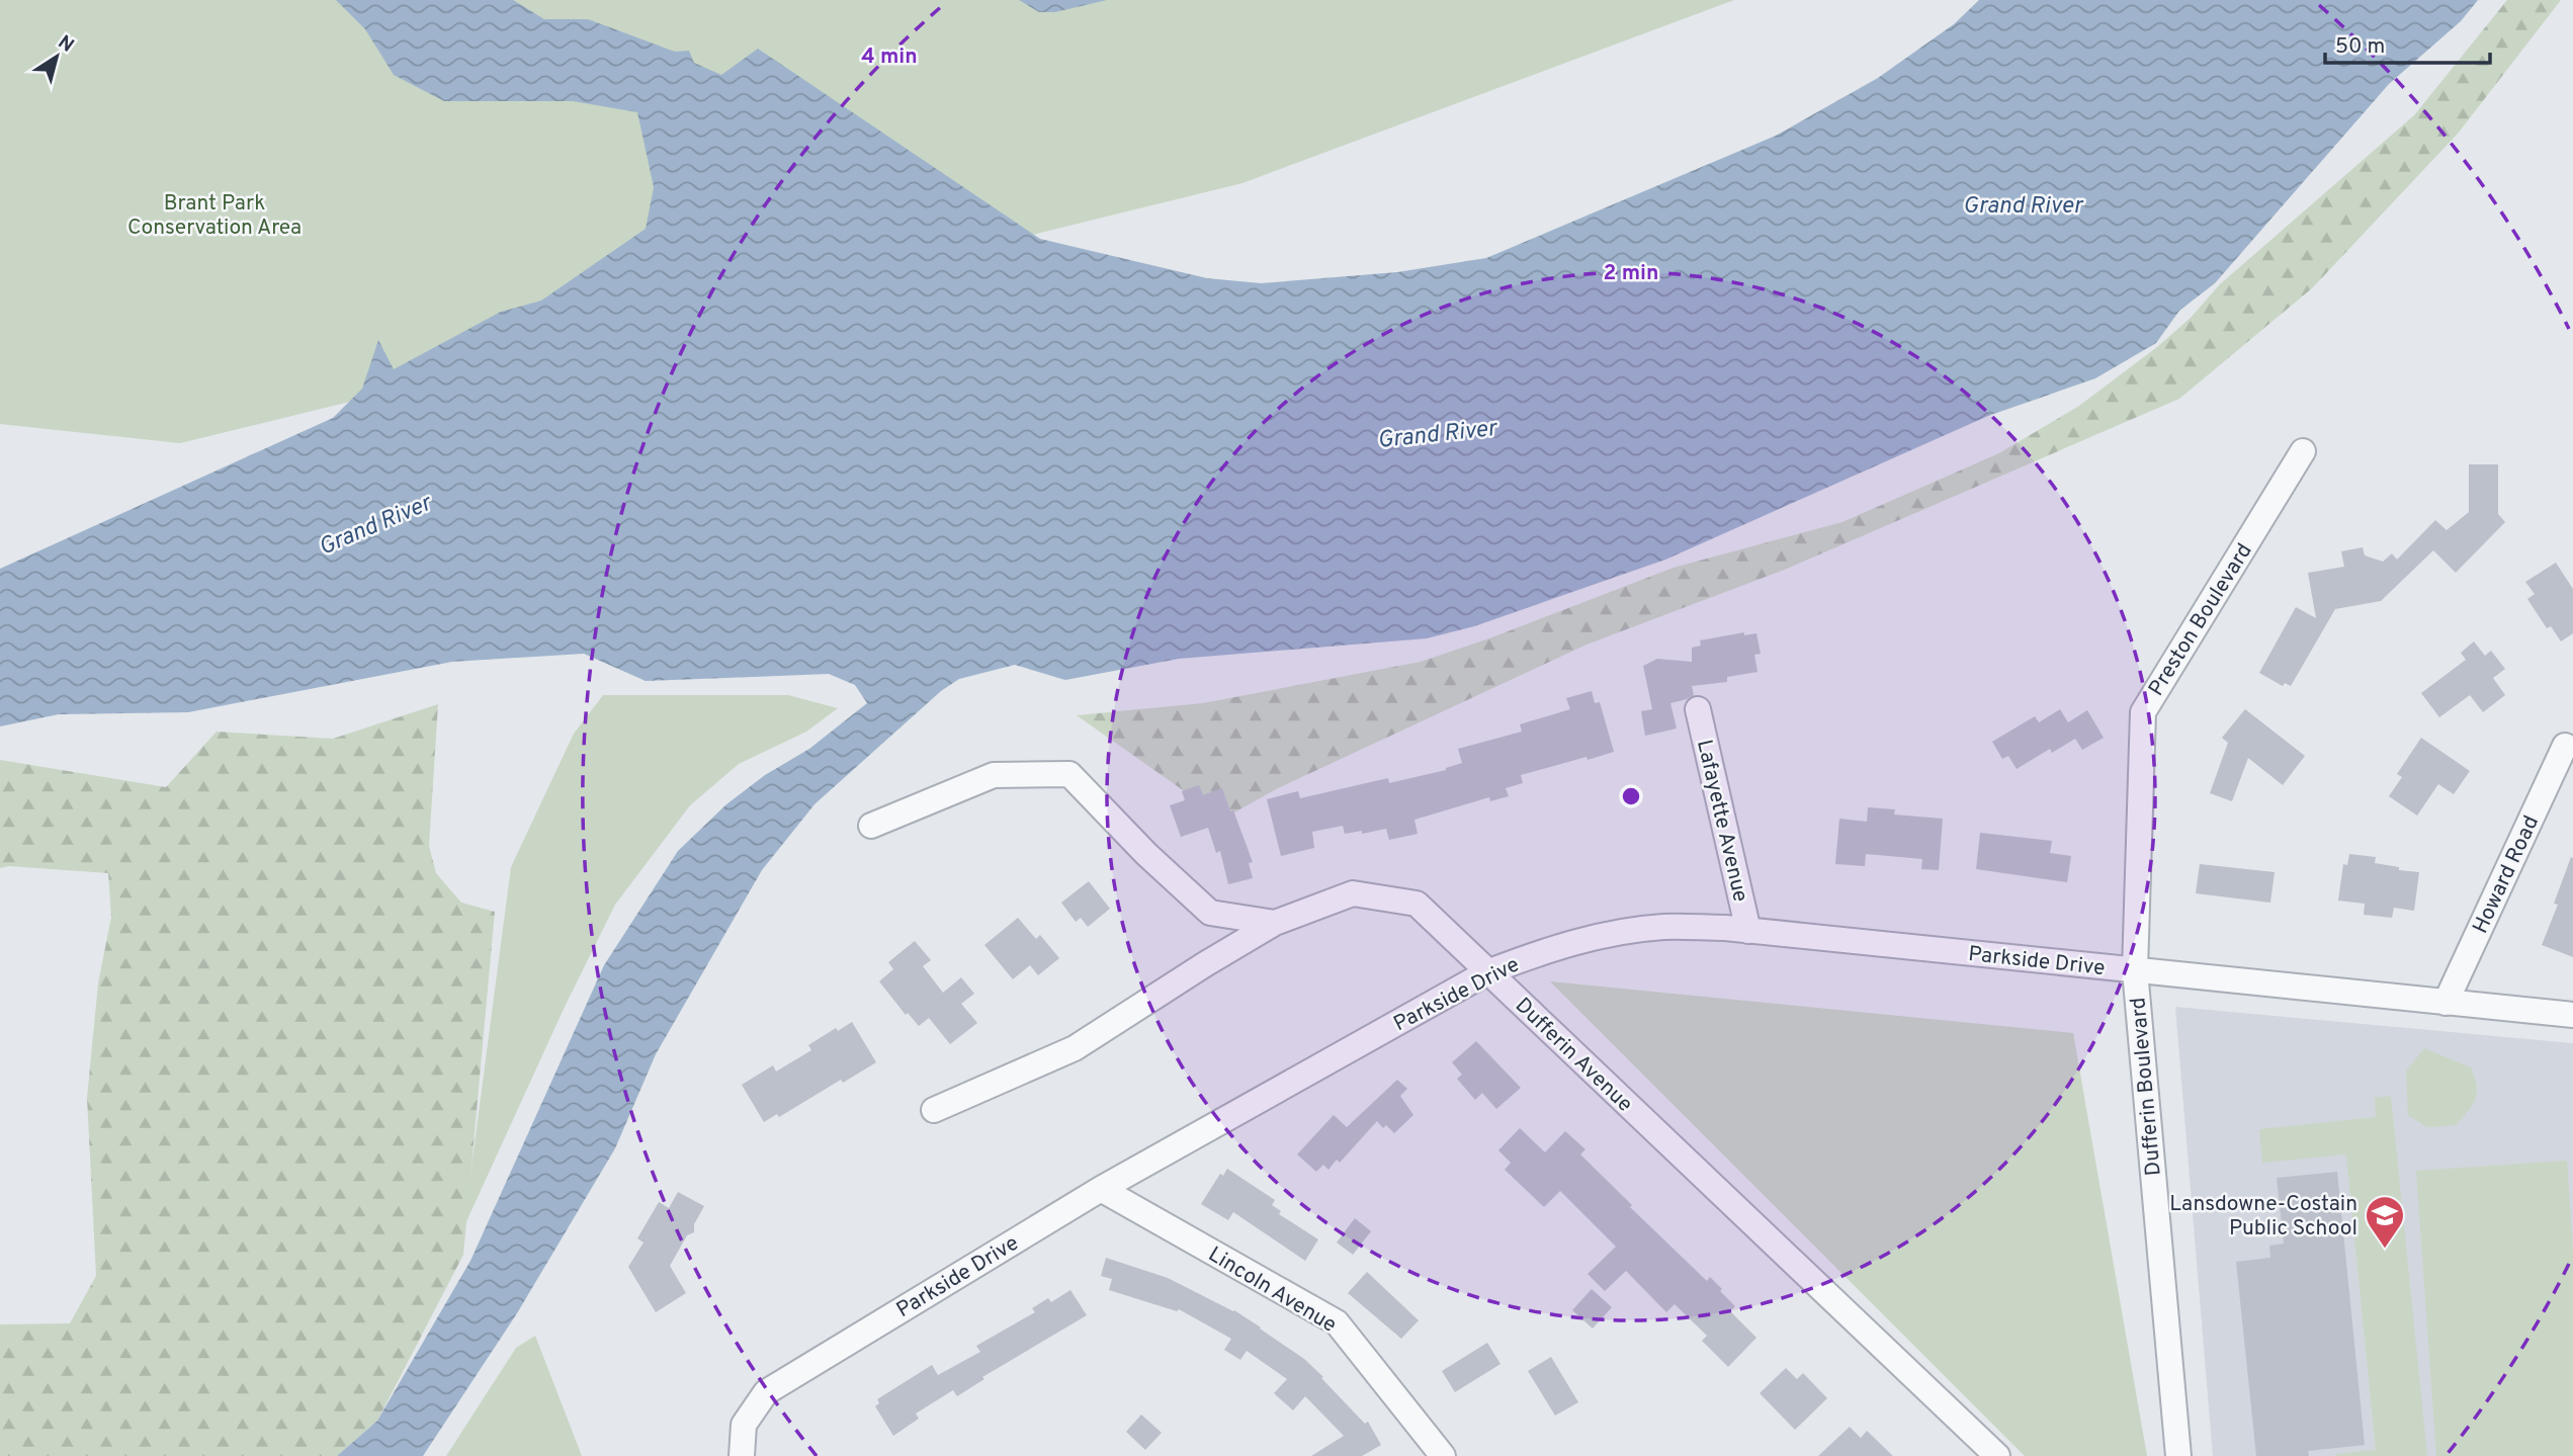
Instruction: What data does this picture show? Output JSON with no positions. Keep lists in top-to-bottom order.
{
  "streets": {
    "street": [
      "Preston Boulevard",
      "Lafayette Avenue",
      "Howard Road",
      "Parkside Drive",
      "Dufferin Avenue",
      "Dufferin Boulevard",
      "Lincoln Avenue"
    ]
  },
  "crossings": [
    ["Preston Boulevard", "Parkside Drive"],
    ["Preston Boulevard", "Dufferin Boulevard"],
    ["Lafayette Avenue", "Parkside Drive"],
    ["Howard Road", "Parkside Drive"],
    ["Parkside Drive", "Dufferin Avenue"],
    ["Parkside Drive", "Dufferin Boulevard"],
    ["Parkside Drive", "Lincoln Avenue"]
  ],
  "water": ["Grand River"],
  "parks": ["Brant Park Conservation Area"],
  "places": {
    "school or university": ["Lansdowne-Costain Public School"]
  },
  "scale_bar": "50 m",
  "north": "top right",
  "rings": ["4 min", "2 min"]
}
